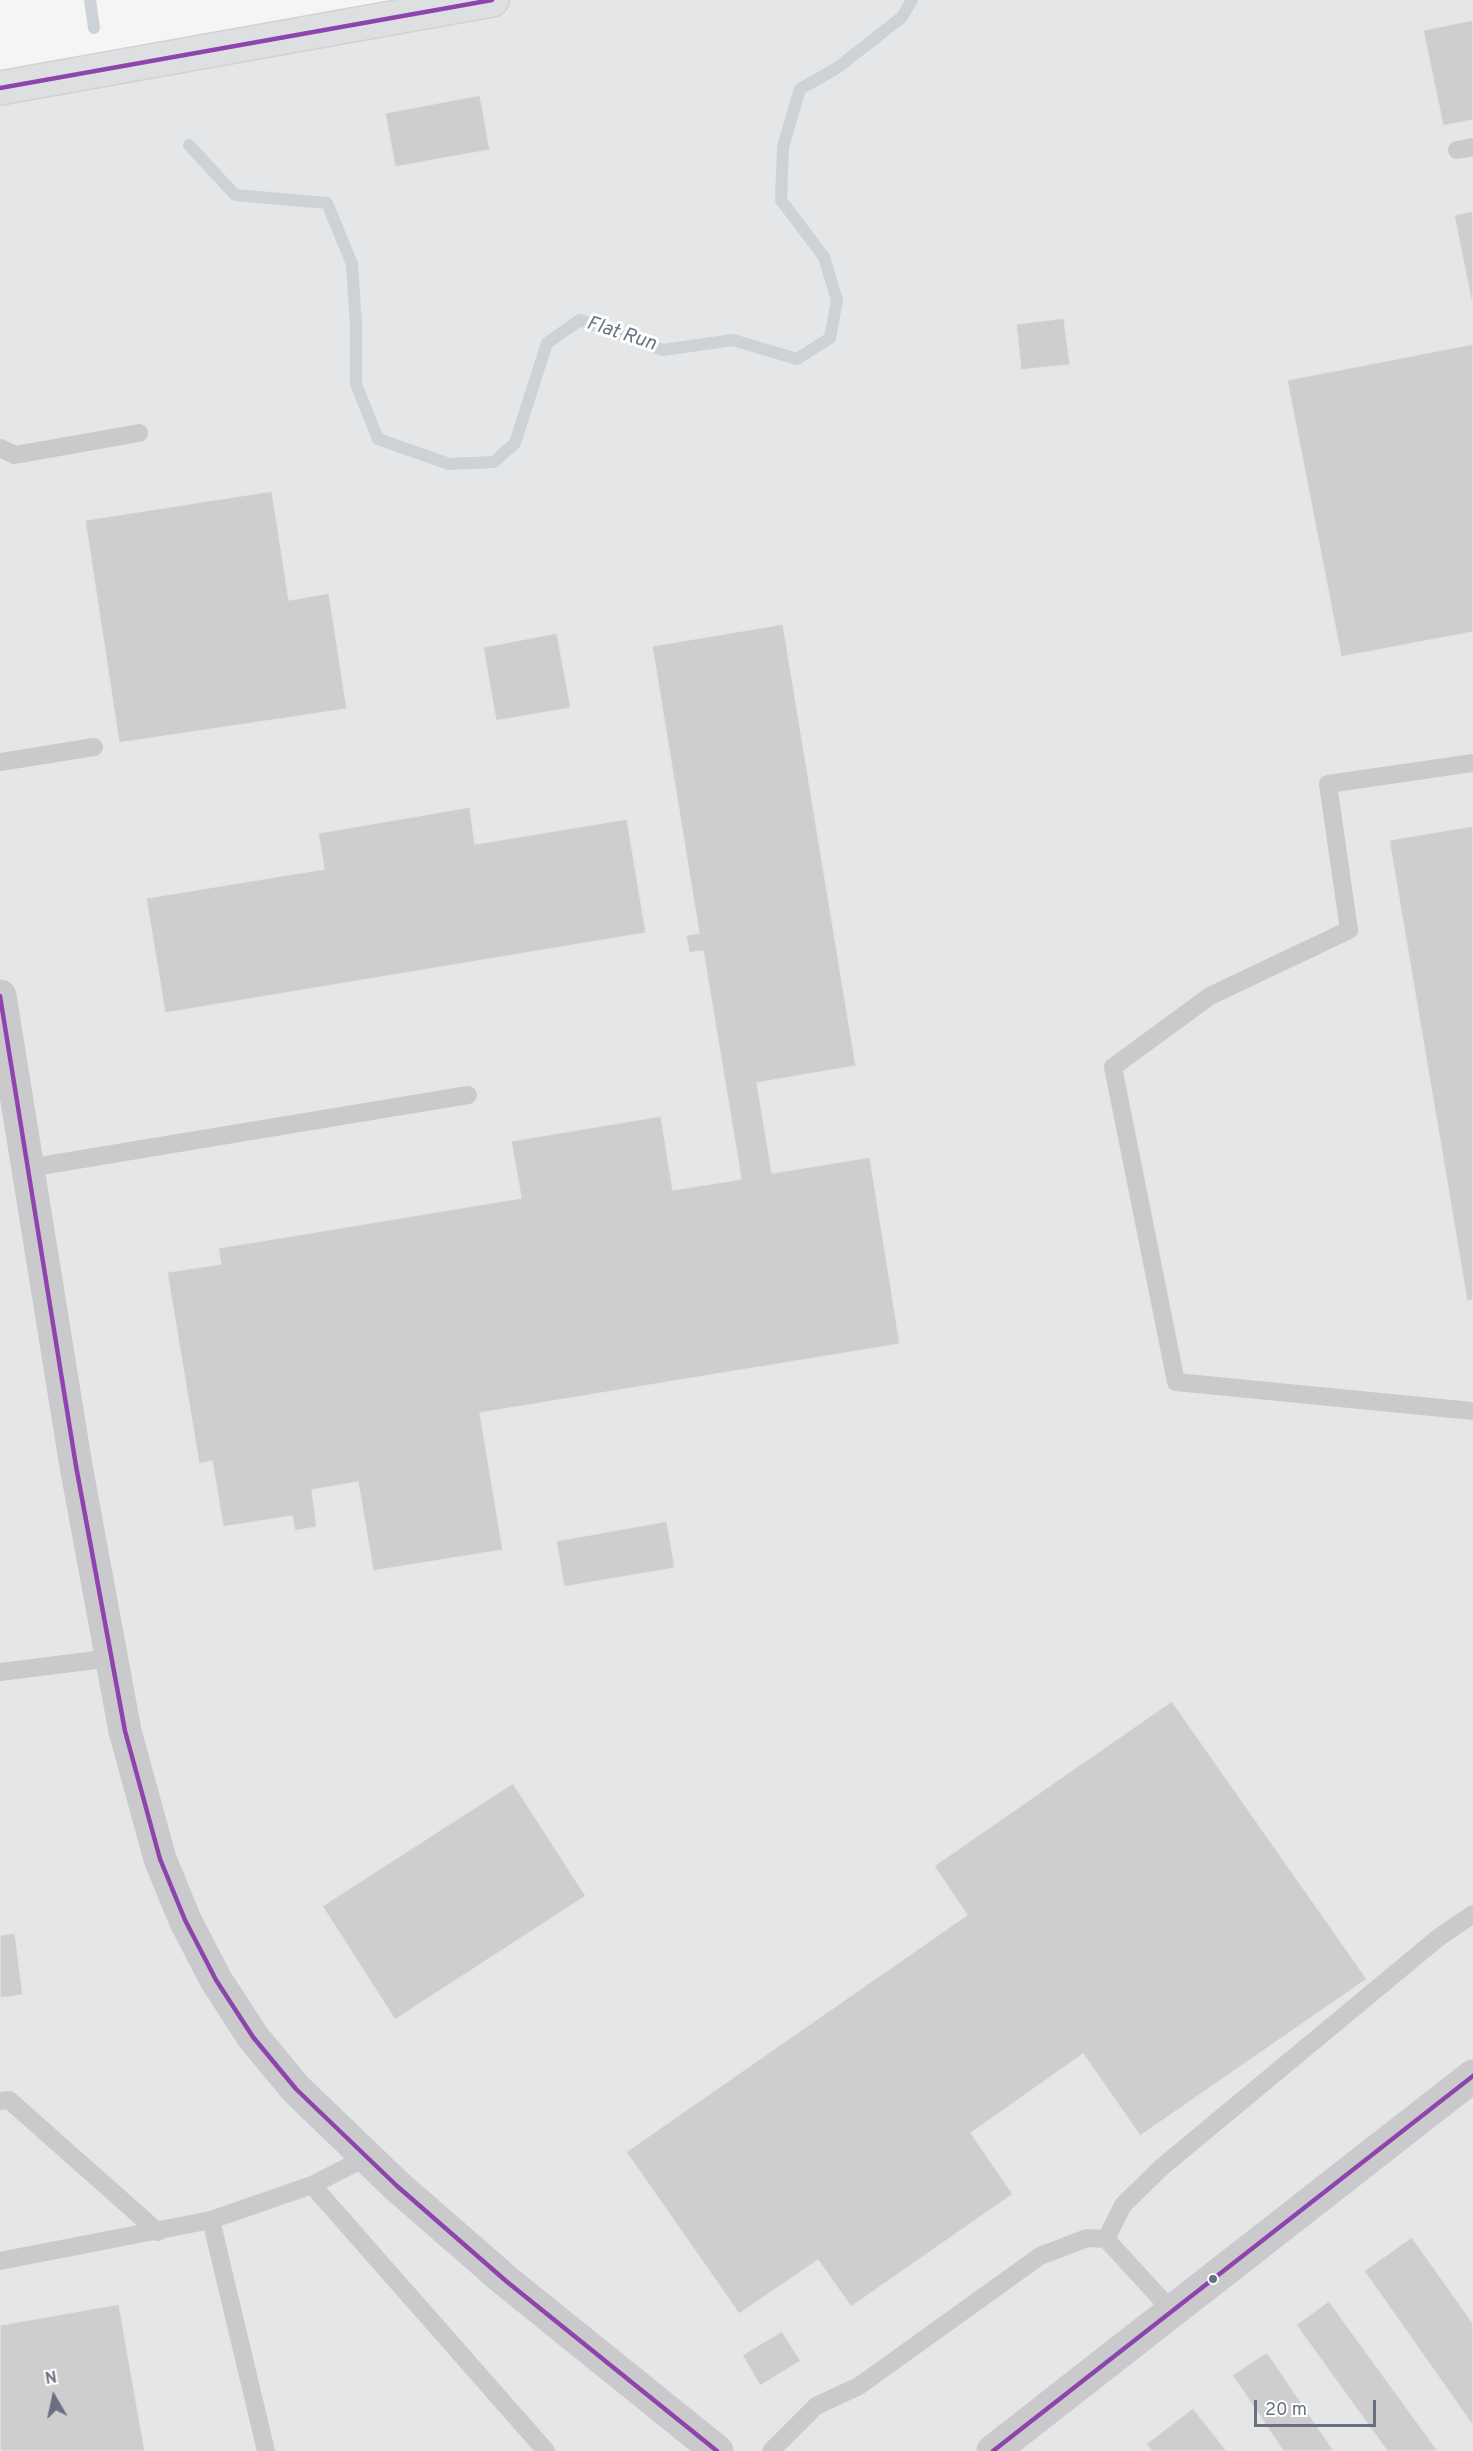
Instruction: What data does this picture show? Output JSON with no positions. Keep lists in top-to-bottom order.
{
  "water": ["Flat Run"],
  "scale_bar": "20 m",
  "north": "top"
}
